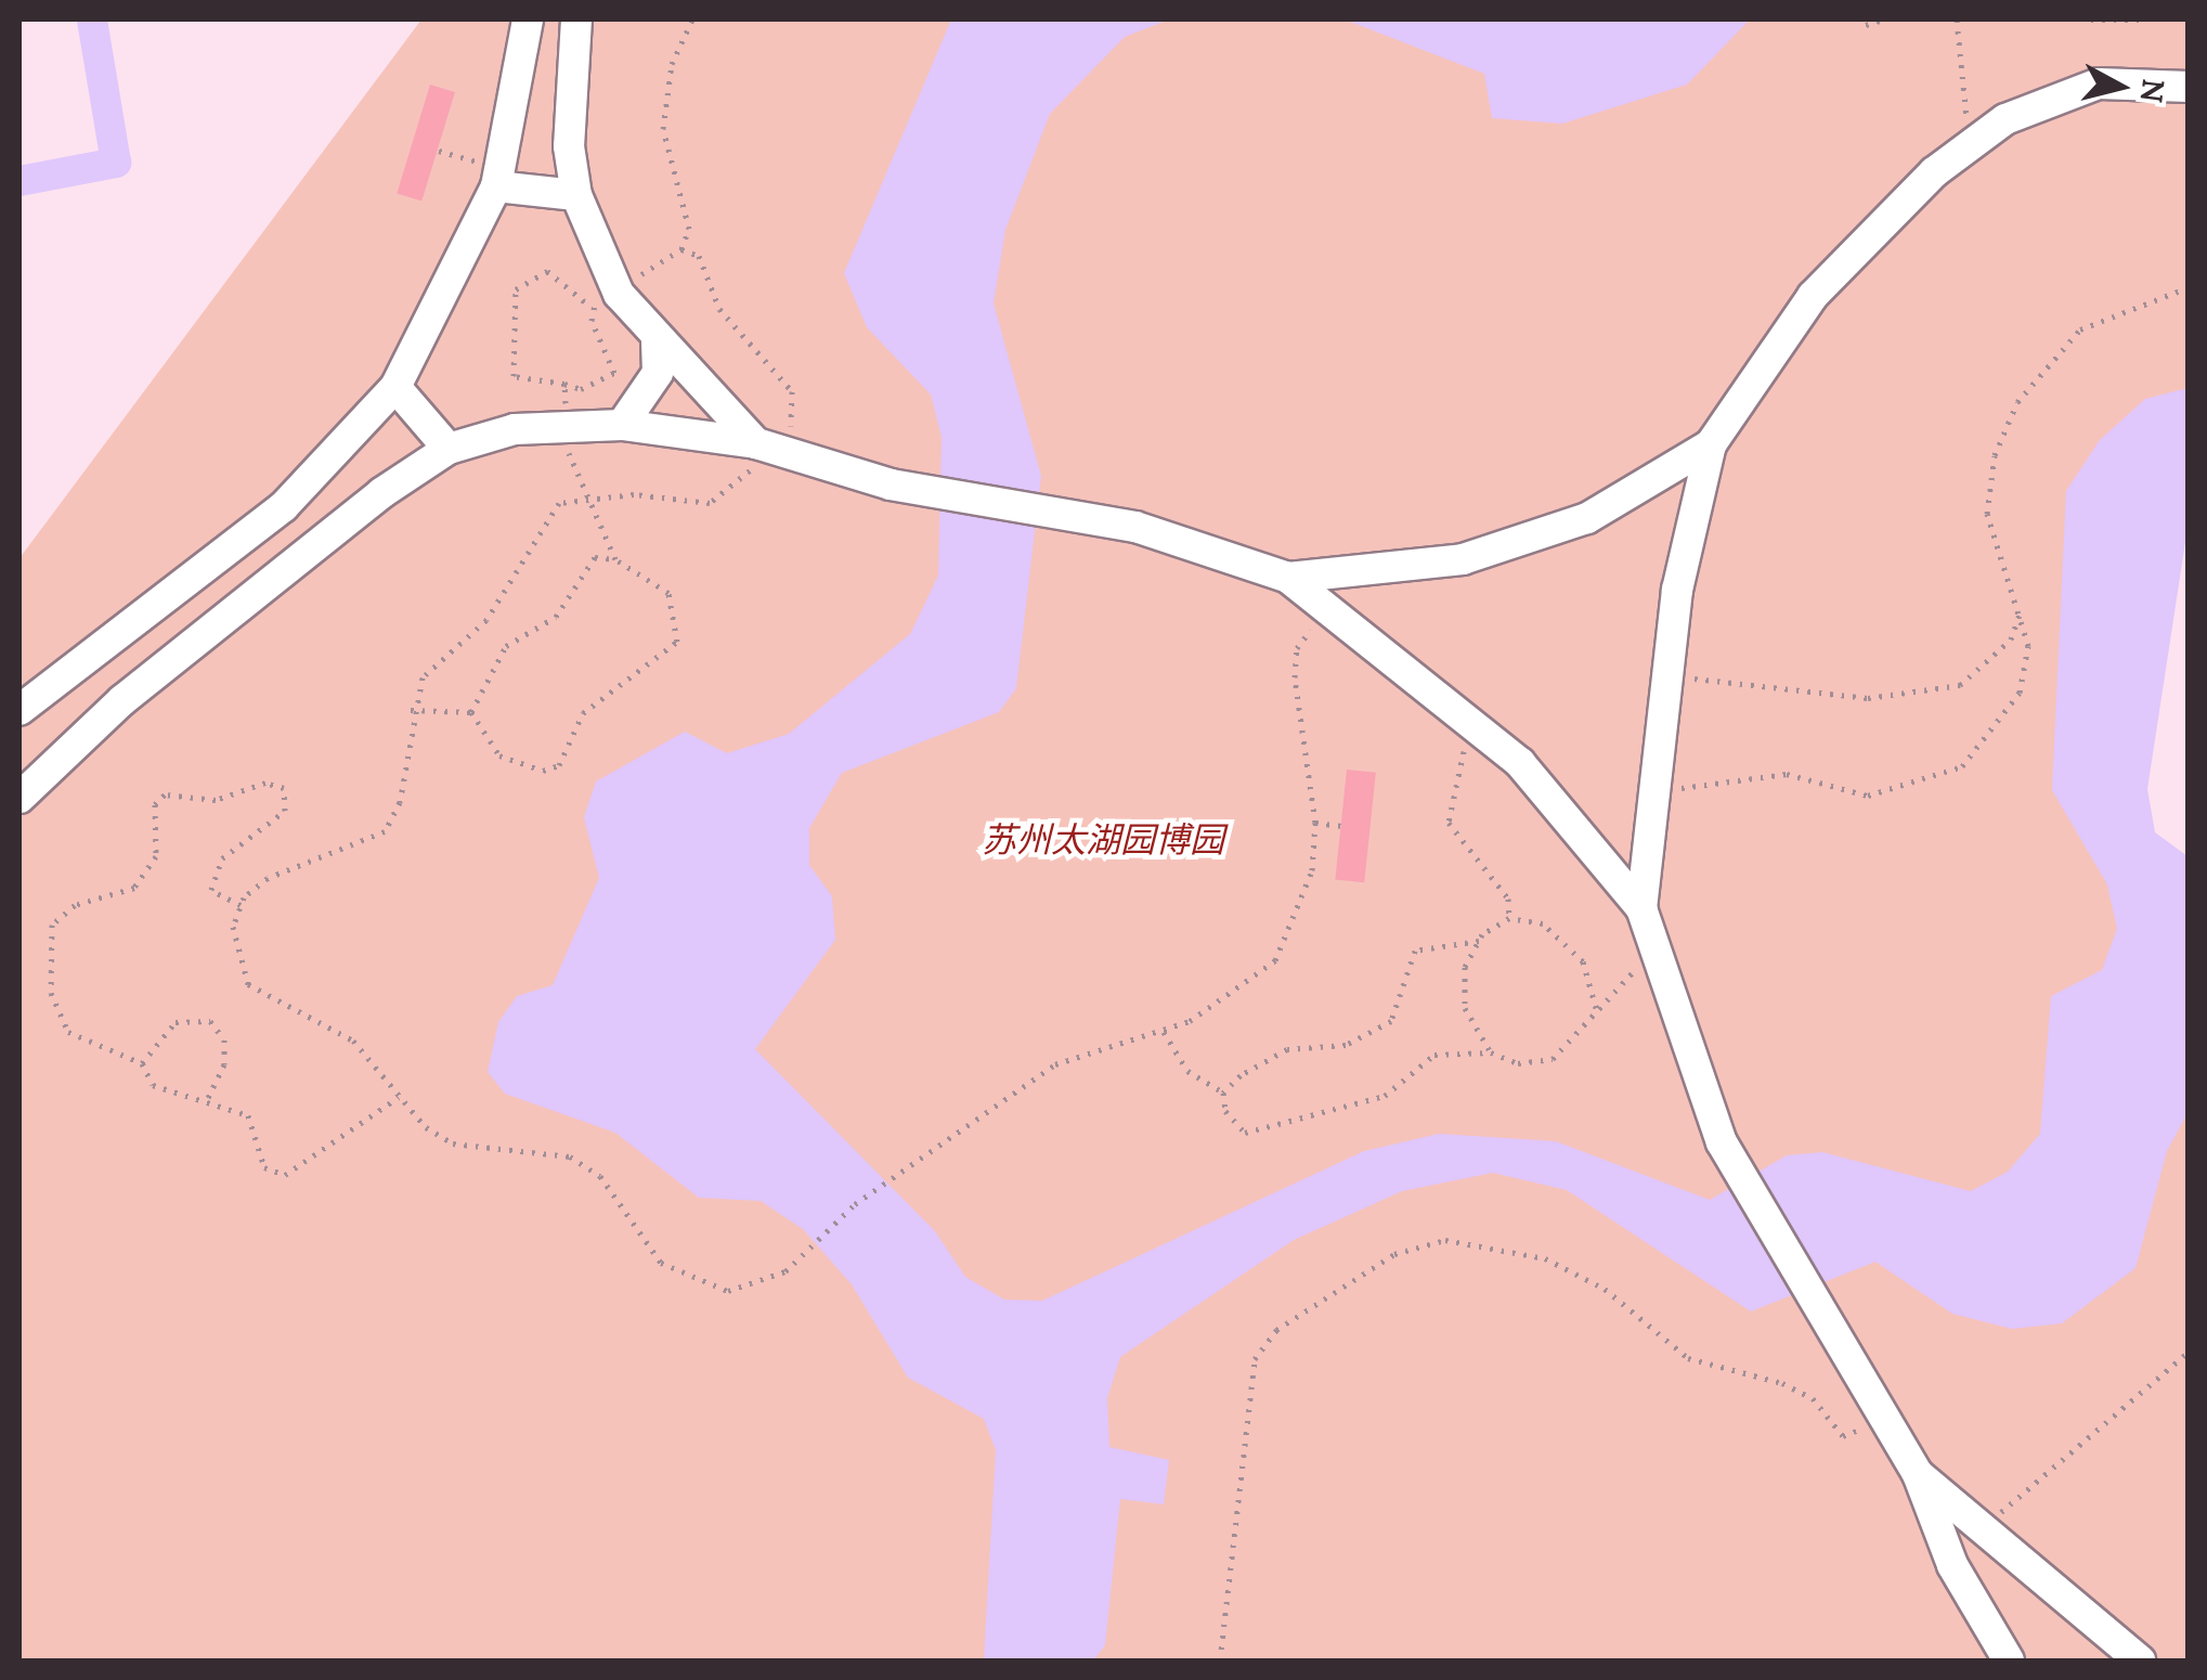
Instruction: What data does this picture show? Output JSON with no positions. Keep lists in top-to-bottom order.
{
  "parks": ["苏州太湖园博园"],
  "north": "right"
}
